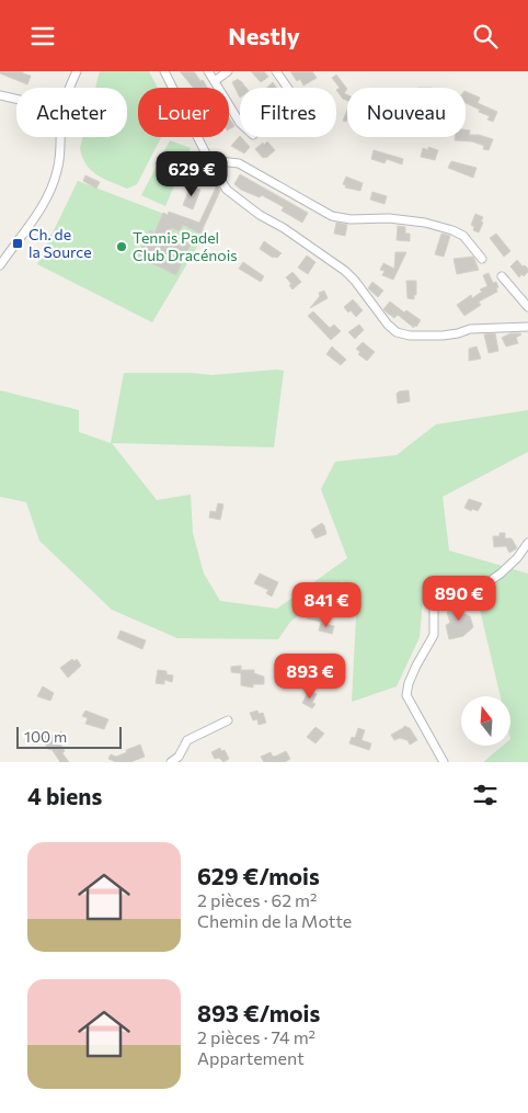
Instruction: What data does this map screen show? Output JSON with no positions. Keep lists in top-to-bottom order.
{
  "places": {
    "transit": ["Ch. de la Source"],
    "other": ["Tennis Padel Club Dracénois"]
  },
  "scale_bar": "100 m",
  "north": "top",
  "page": {
    "header": "Nestly",
    "chip": [
      "Acheter",
      "Louer",
      "Filtres",
      "Nouveau"
    ],
    "price": [
      "629 €",
      "890 €",
      "841 €",
      "893 €"
    ],
    "scale": "100 m",
    "heading": "4 biens",
    "list": [
      {
        "name": "629 €/mois",
        "note": "2 pièces · 62 m² · Chemin de la Motte"
      },
      {
        "name": "893 €/mois",
        "note": "2 pièces · 74 m² · Appartement"
      }
    ]
  }
}
